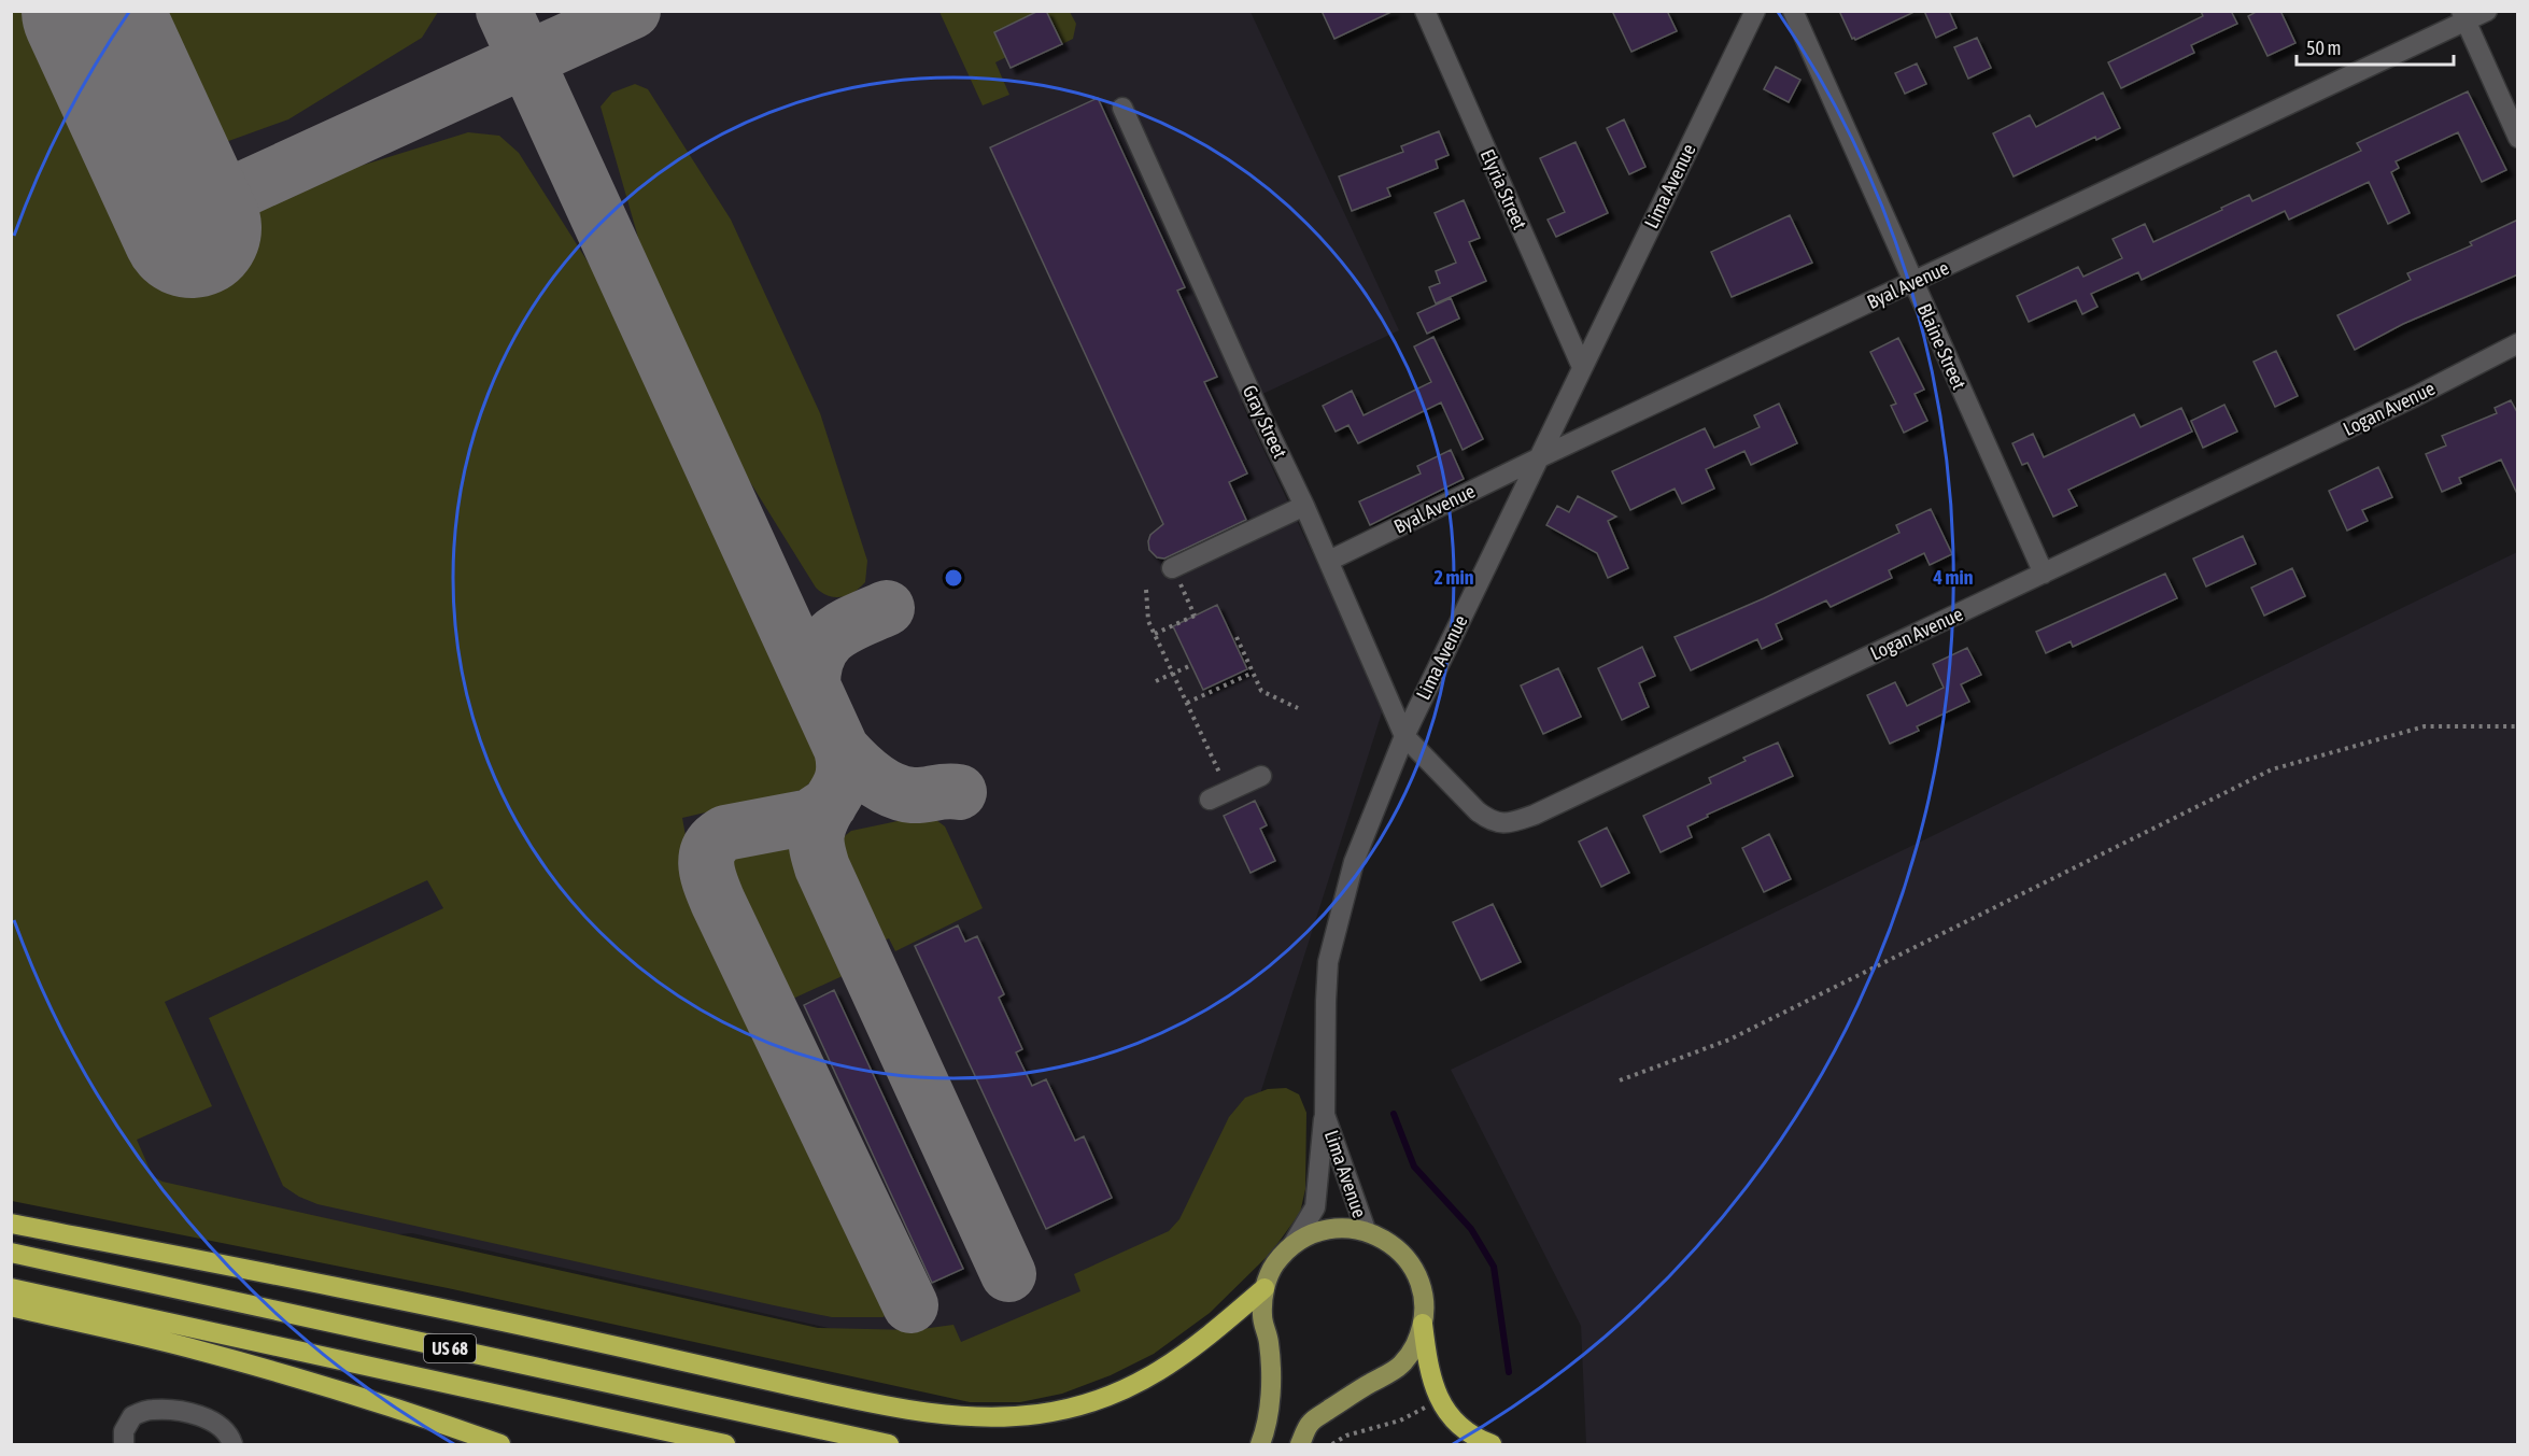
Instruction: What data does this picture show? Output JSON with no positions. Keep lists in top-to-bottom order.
{
  "streets": {
    "highway": ["US 68"],
    "street": [
      "Lima Avenue",
      "Elyria Street",
      "Byal Avenue",
      "Blaine Street",
      "Logan Avenue",
      "Gray Street"
    ]
  },
  "crossings": [
    ["Lima Avenue", "Elyria Street"],
    ["Lima Avenue", "Byal Avenue"],
    ["Lima Avenue", "Logan Avenue"],
    ["Lima Avenue", "Gray Street"],
    ["Byal Avenue", "Blaine Street"],
    ["Byal Avenue", "Gray Street"],
    ["Blaine Street", "Logan Avenue"],
    ["Logan Avenue", "Gray Street"]
  ],
  "scale_bar": "50 m",
  "rings": ["2 min", "4 min"]
}
